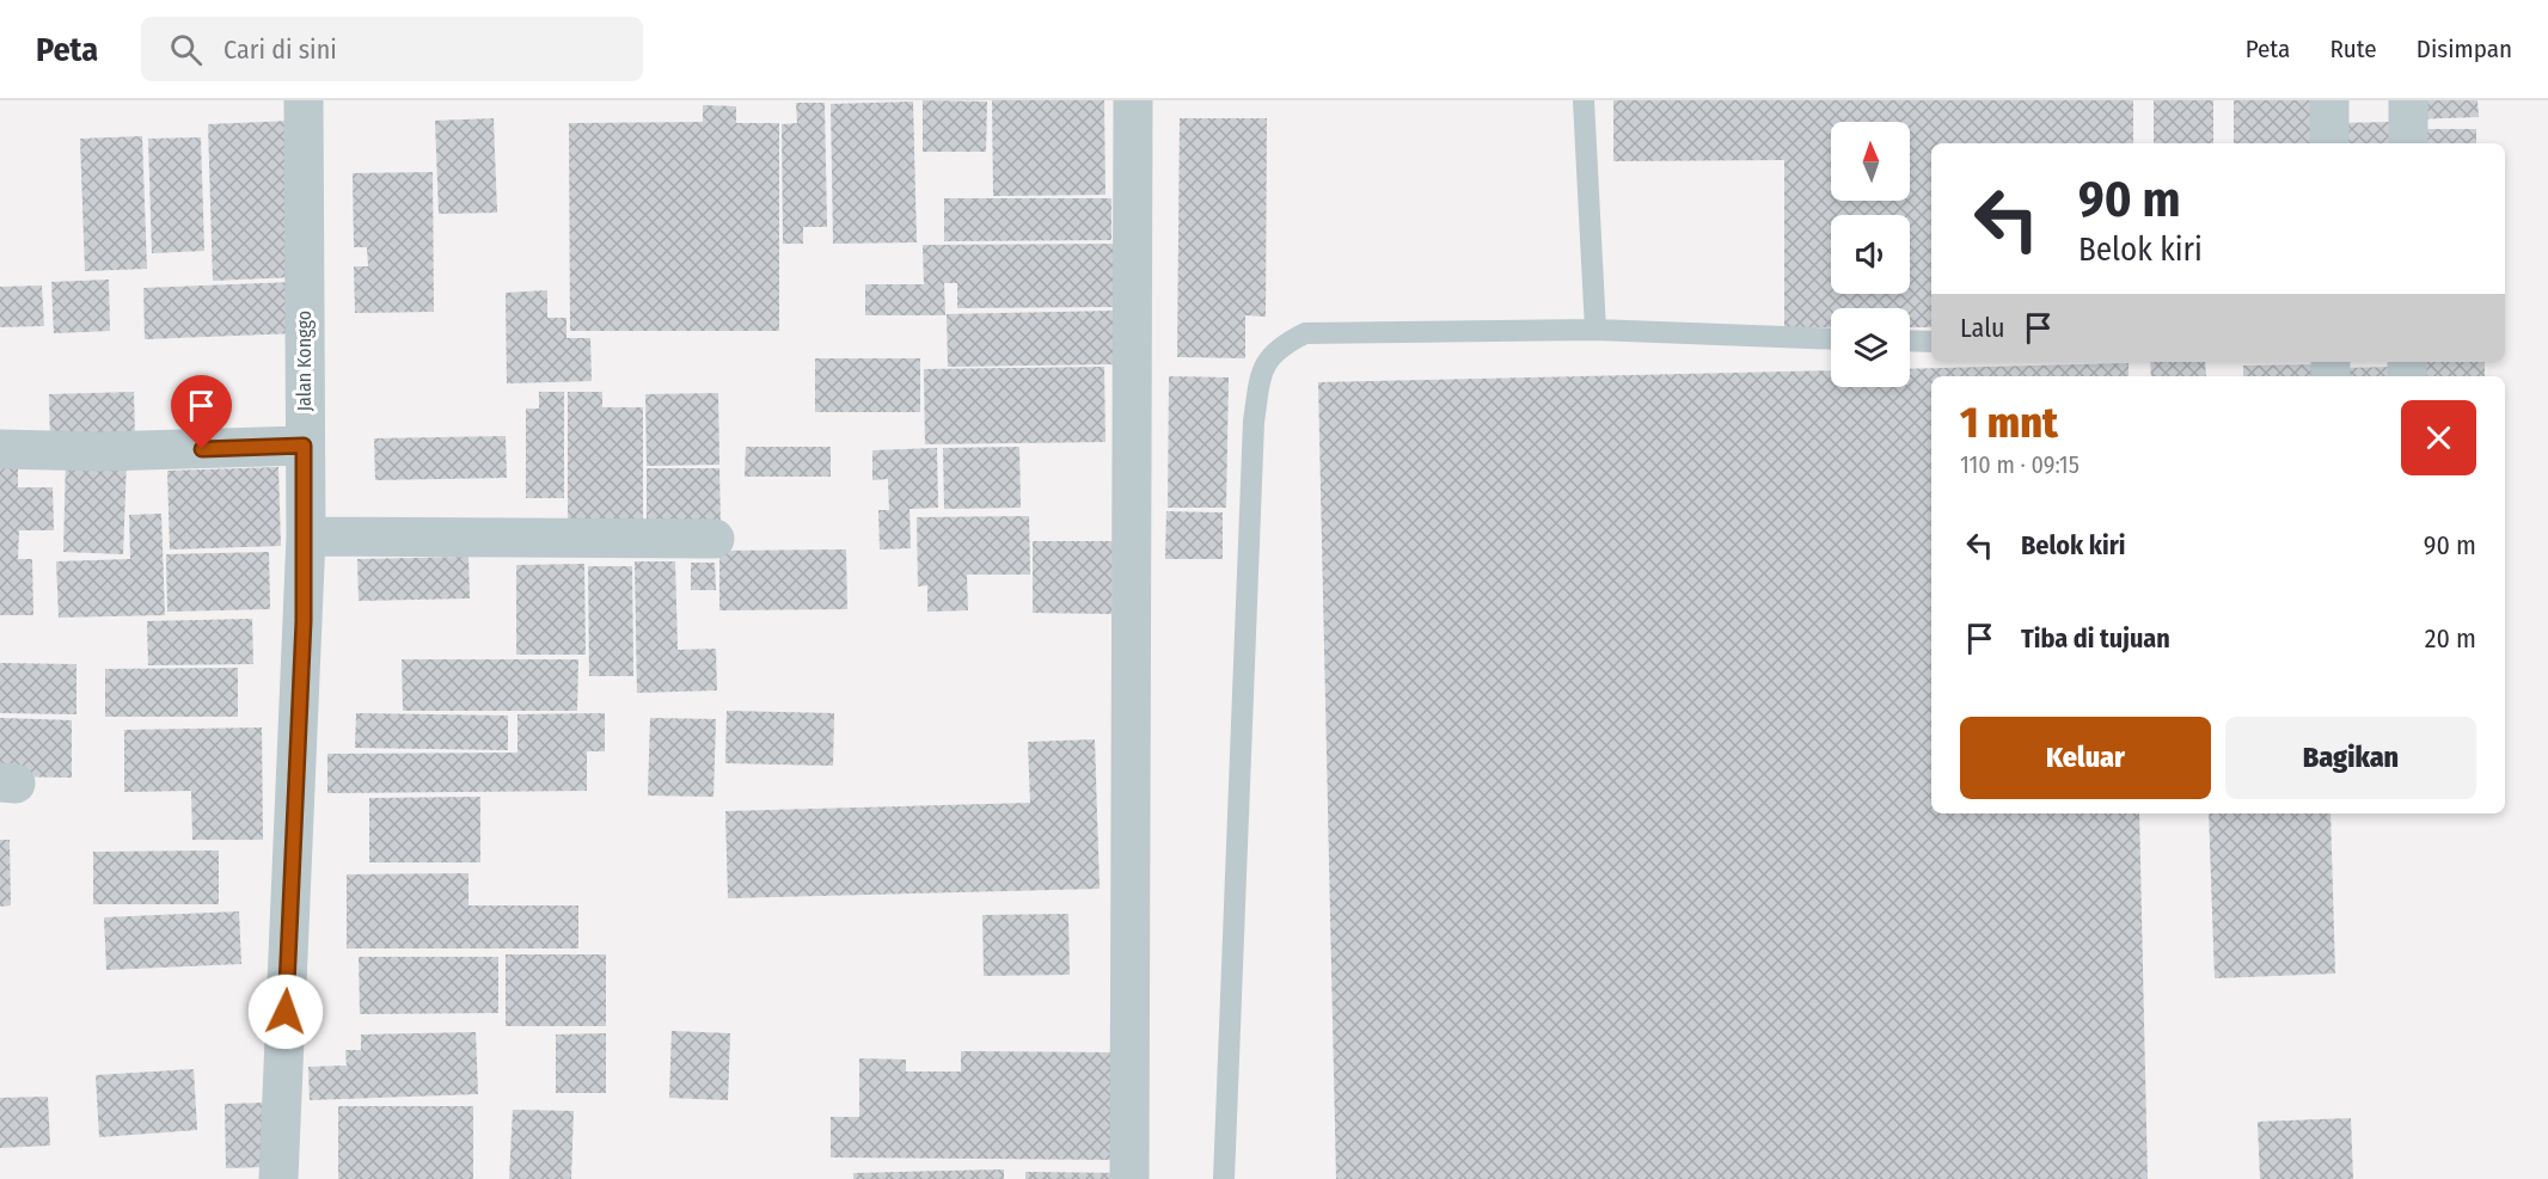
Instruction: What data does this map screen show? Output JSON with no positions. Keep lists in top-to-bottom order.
{
  "streets": {
    "street": ["Jalan Konggo"]
  },
  "north": "top",
  "page": {
    "header": "Peta",
    "search": "Cari di sini",
    "nav": ["Peta", "Rute", "Disimpan"],
    "turn": ["90 m", "Belok kiri"],
    "then": "Lalu",
    "heading": ["1 mnt", "110 m · 09:15"],
    "list": [
      {
        "name": "Belok kiri",
        "value": "90 m"
      },
      {
        "name": "Tiba di tujuan",
        "value": "20 m"
      }
    ],
    "buttons": ["Keluar", "Bagikan"]
  }
}
